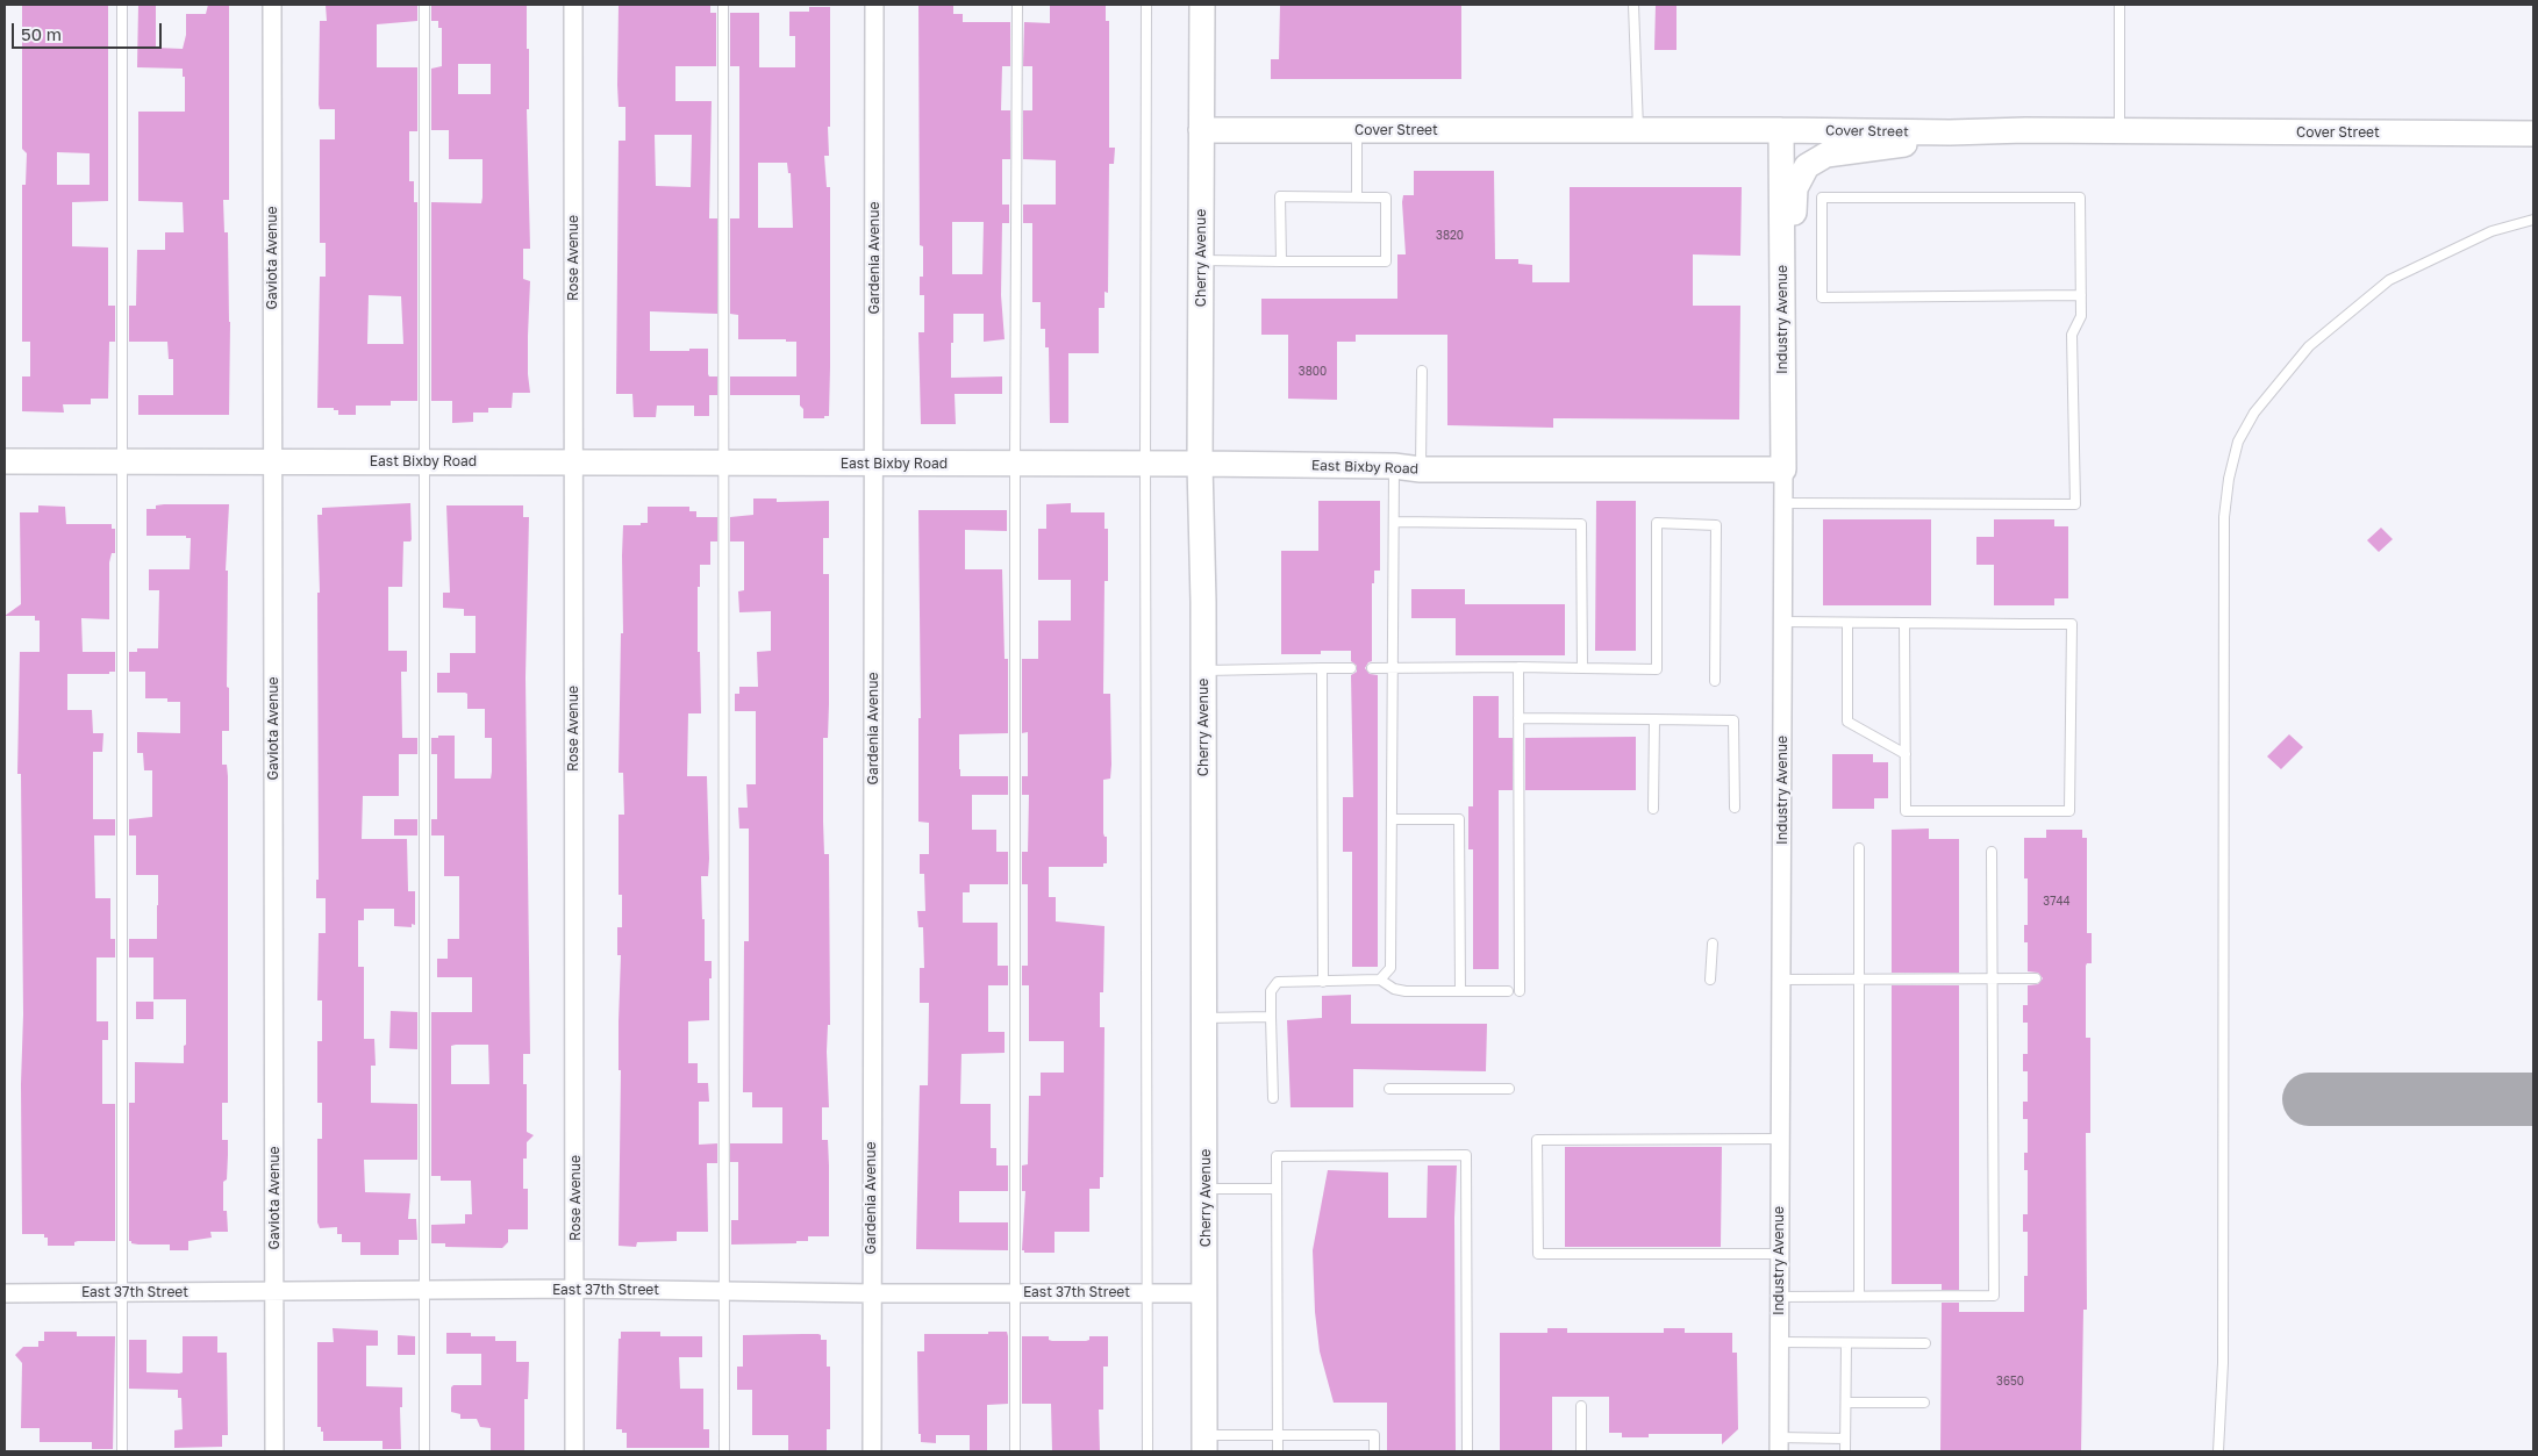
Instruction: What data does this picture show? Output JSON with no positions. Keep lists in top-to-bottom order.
{
  "streets": {
    "street": [
      "Cover Street",
      "Gaviota Avenue",
      "Rose Avenue",
      "Gardenia Avenue",
      "Cherry Avenue",
      "Industry Avenue",
      "East Bixby Road",
      "East 37th Street"
    ]
  },
  "crossings": [
    ["Cover Street", "Cherry Avenue"],
    ["Cover Street", "Industry Avenue"],
    ["Gaviota Avenue", "East Bixby Road"],
    ["Gaviota Avenue", "East 37th Street"],
    ["Rose Avenue", "East Bixby Road"],
    ["Rose Avenue", "East 37th Street"],
    ["Gardenia Avenue", "East Bixby Road"],
    ["Gardenia Avenue", "East 37th Street"],
    ["Cherry Avenue", "East Bixby Road"],
    ["Cherry Avenue", "East 37th Street"],
    ["Industry Avenue", "East Bixby Road"]
  ],
  "house_numbers": [
    "3820",
    "3800",
    "3744",
    "3650"
  ],
  "scale_bar": "50 m"
}
